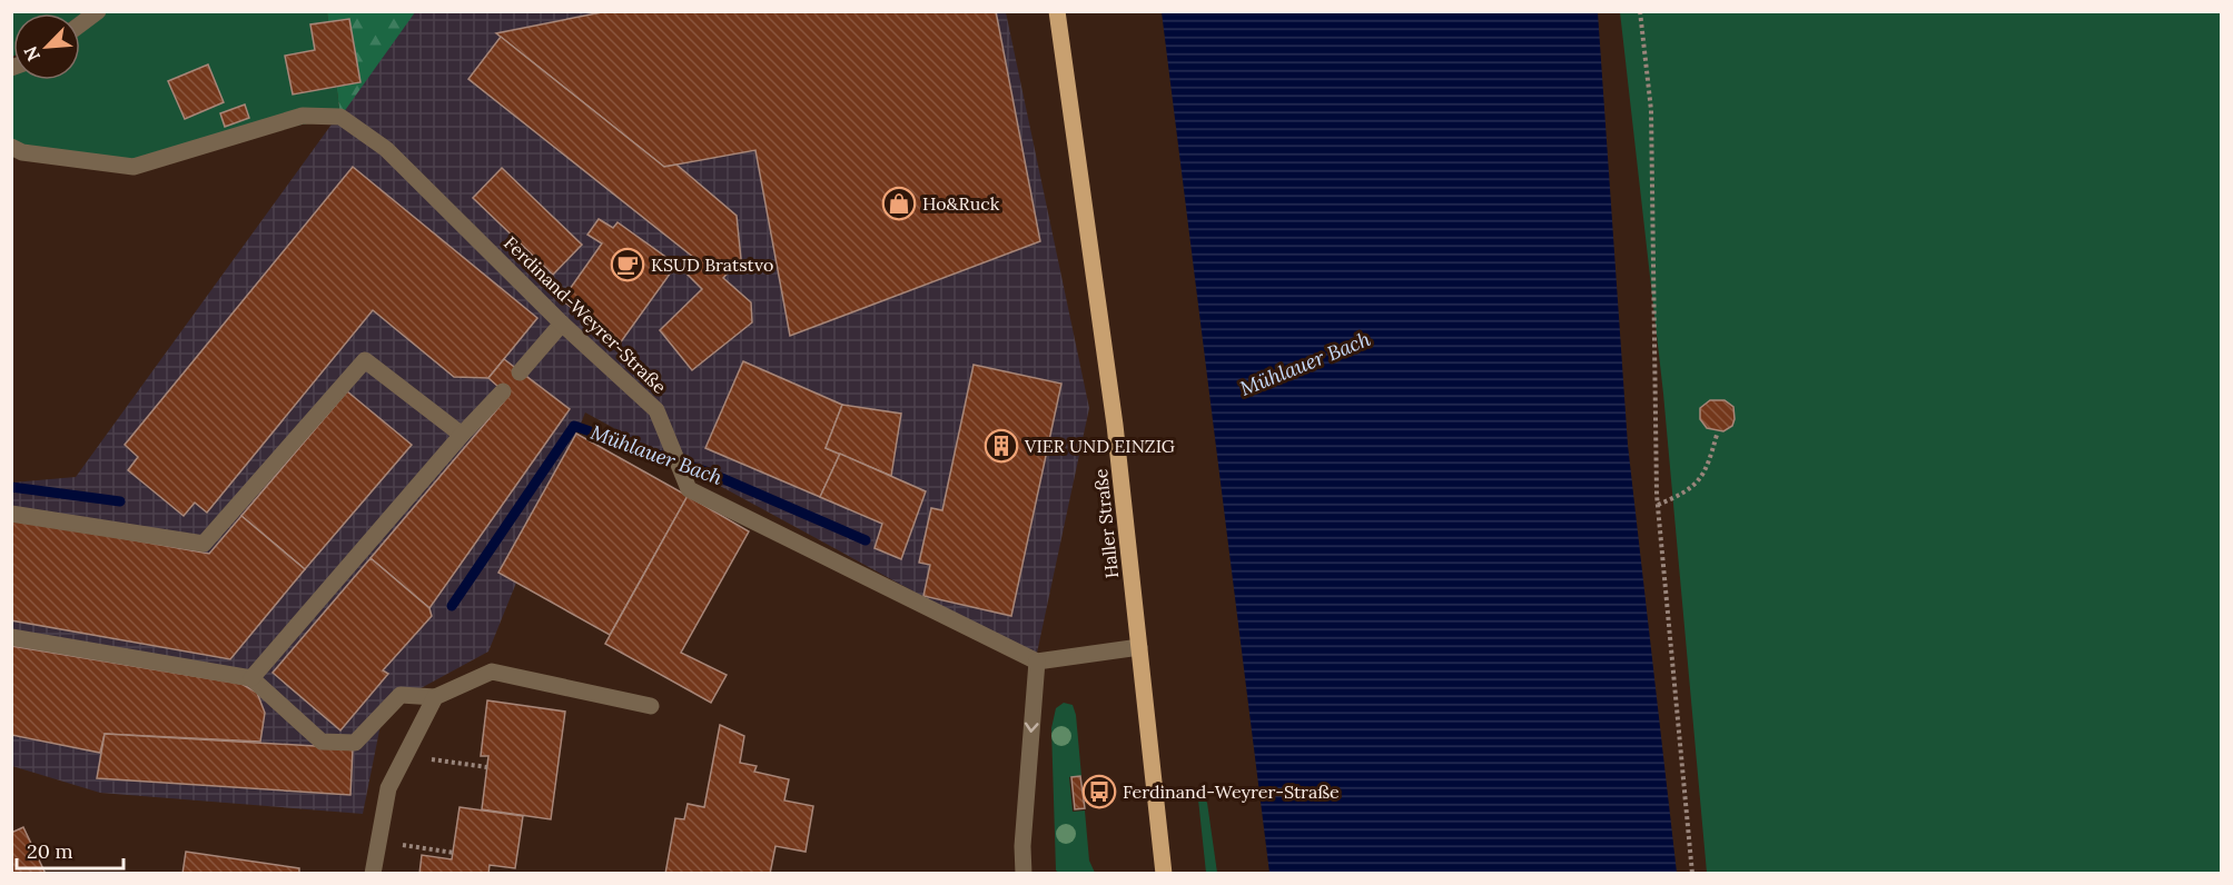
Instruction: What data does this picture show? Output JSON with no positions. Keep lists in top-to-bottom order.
{
  "streets": {
    "main road": ["Haller Straße"],
    "street": ["Ferdinand-Weyrer-Straße"]
  },
  "water": ["Mühlauer Bach"],
  "places": {
    "shop": ["Ho&Ruck"],
    "cafe": ["KSUD Bratstvo"],
    "building": ["VIER UND EINZIG"],
    "bus stop": ["Ferdinand-Weyrer-Straße"]
  },
  "scale_bar": "20 m",
  "north": "bottom left"
}
